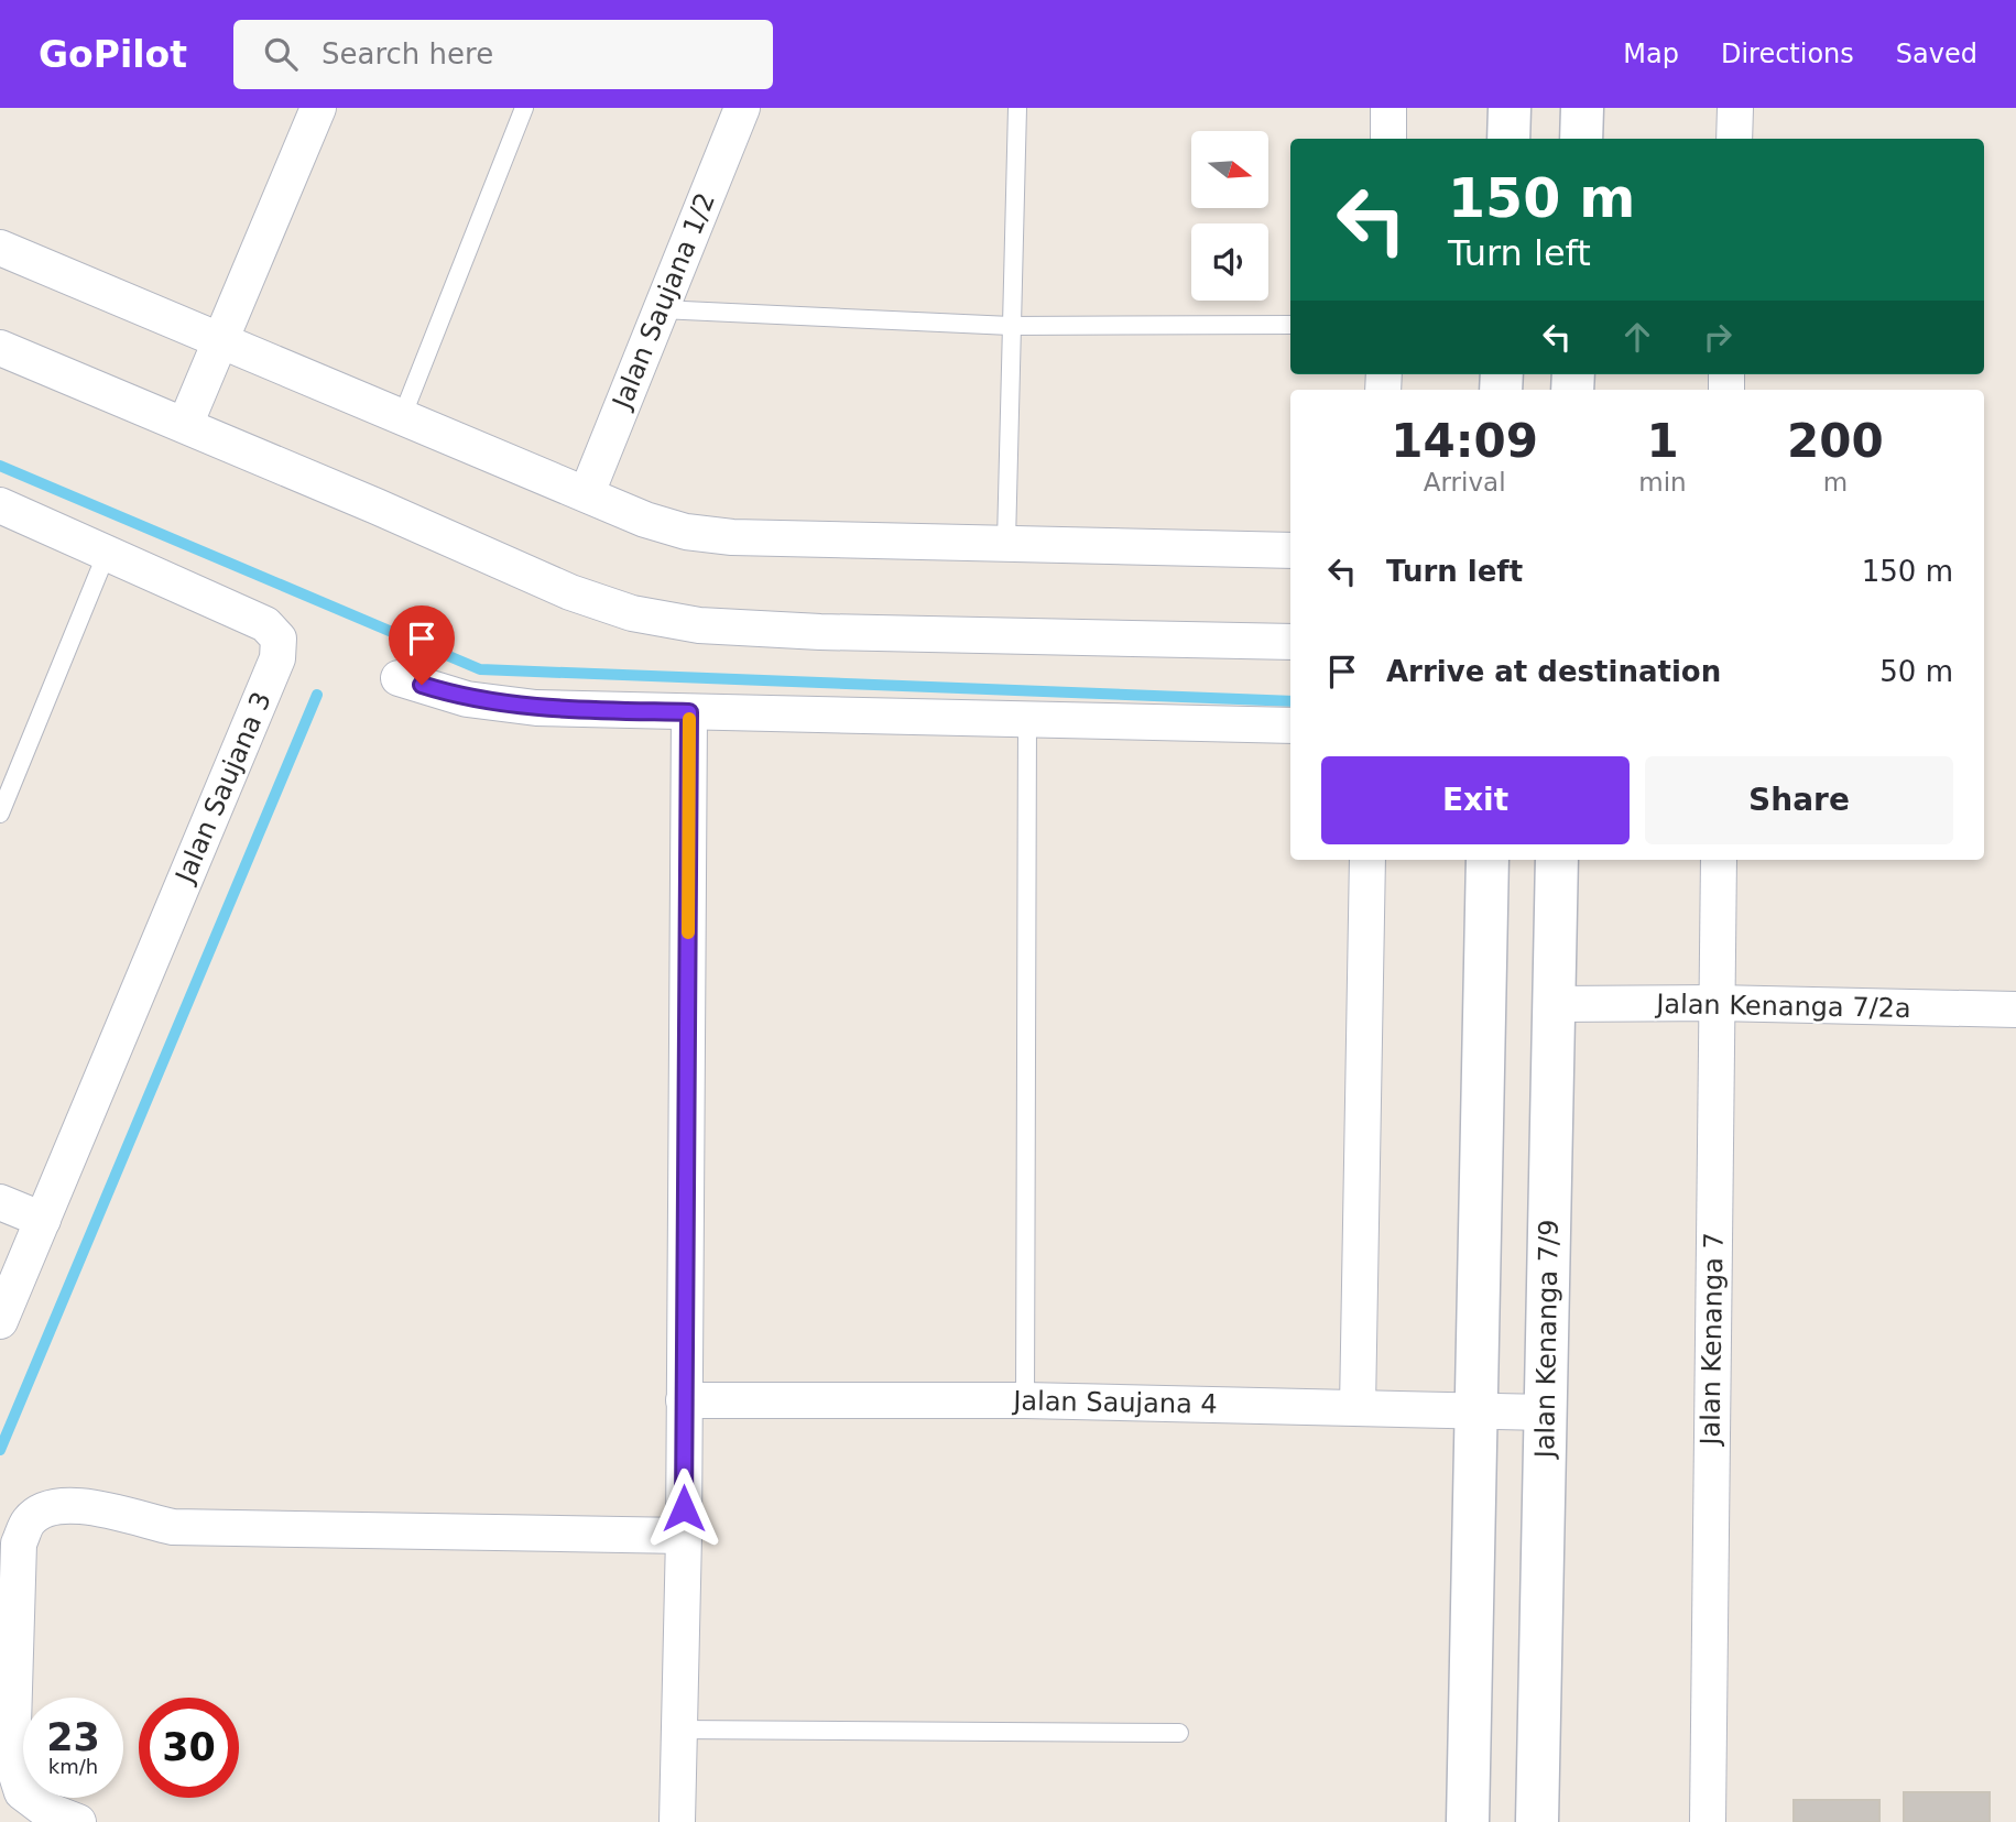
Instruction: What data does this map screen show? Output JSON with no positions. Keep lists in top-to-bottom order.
{
  "streets": {
    "street": [
      "Jalan Saujana 1/2",
      "Jalan Saujana 3",
      "Jalan Kenanga 7/2a",
      "Jalan Kenanga 7/9",
      "Jalan Kenanga 7",
      "Jalan Saujana 4"
    ]
  },
  "crossings": [
    ["Jalan Kenanga 7/2a", "Jalan Kenanga 7/9"],
    ["Jalan Kenanga 7/2a", "Jalan Kenanga 7"],
    ["Jalan Kenanga 7/9", "Jalan Saujana 4"]
  ],
  "north": "right",
  "page": {
    "header": "GoPilot",
    "search": "Search here",
    "nav": ["Map", "Directions", "Saved"],
    "turn": ["150 m", "Turn left"],
    "eta": [
      "14:09",
      "Arrival",
      "1",
      "min",
      "200",
      "m"
    ],
    "list": [
      {
        "name": "Turn left",
        "value": "150 m"
      },
      {
        "name": "Arrive at destination",
        "value": "50 m"
      }
    ],
    "buttons": ["Exit", "Share"],
    "speed": "23 km/h",
    "limit": "30"
  }
}
